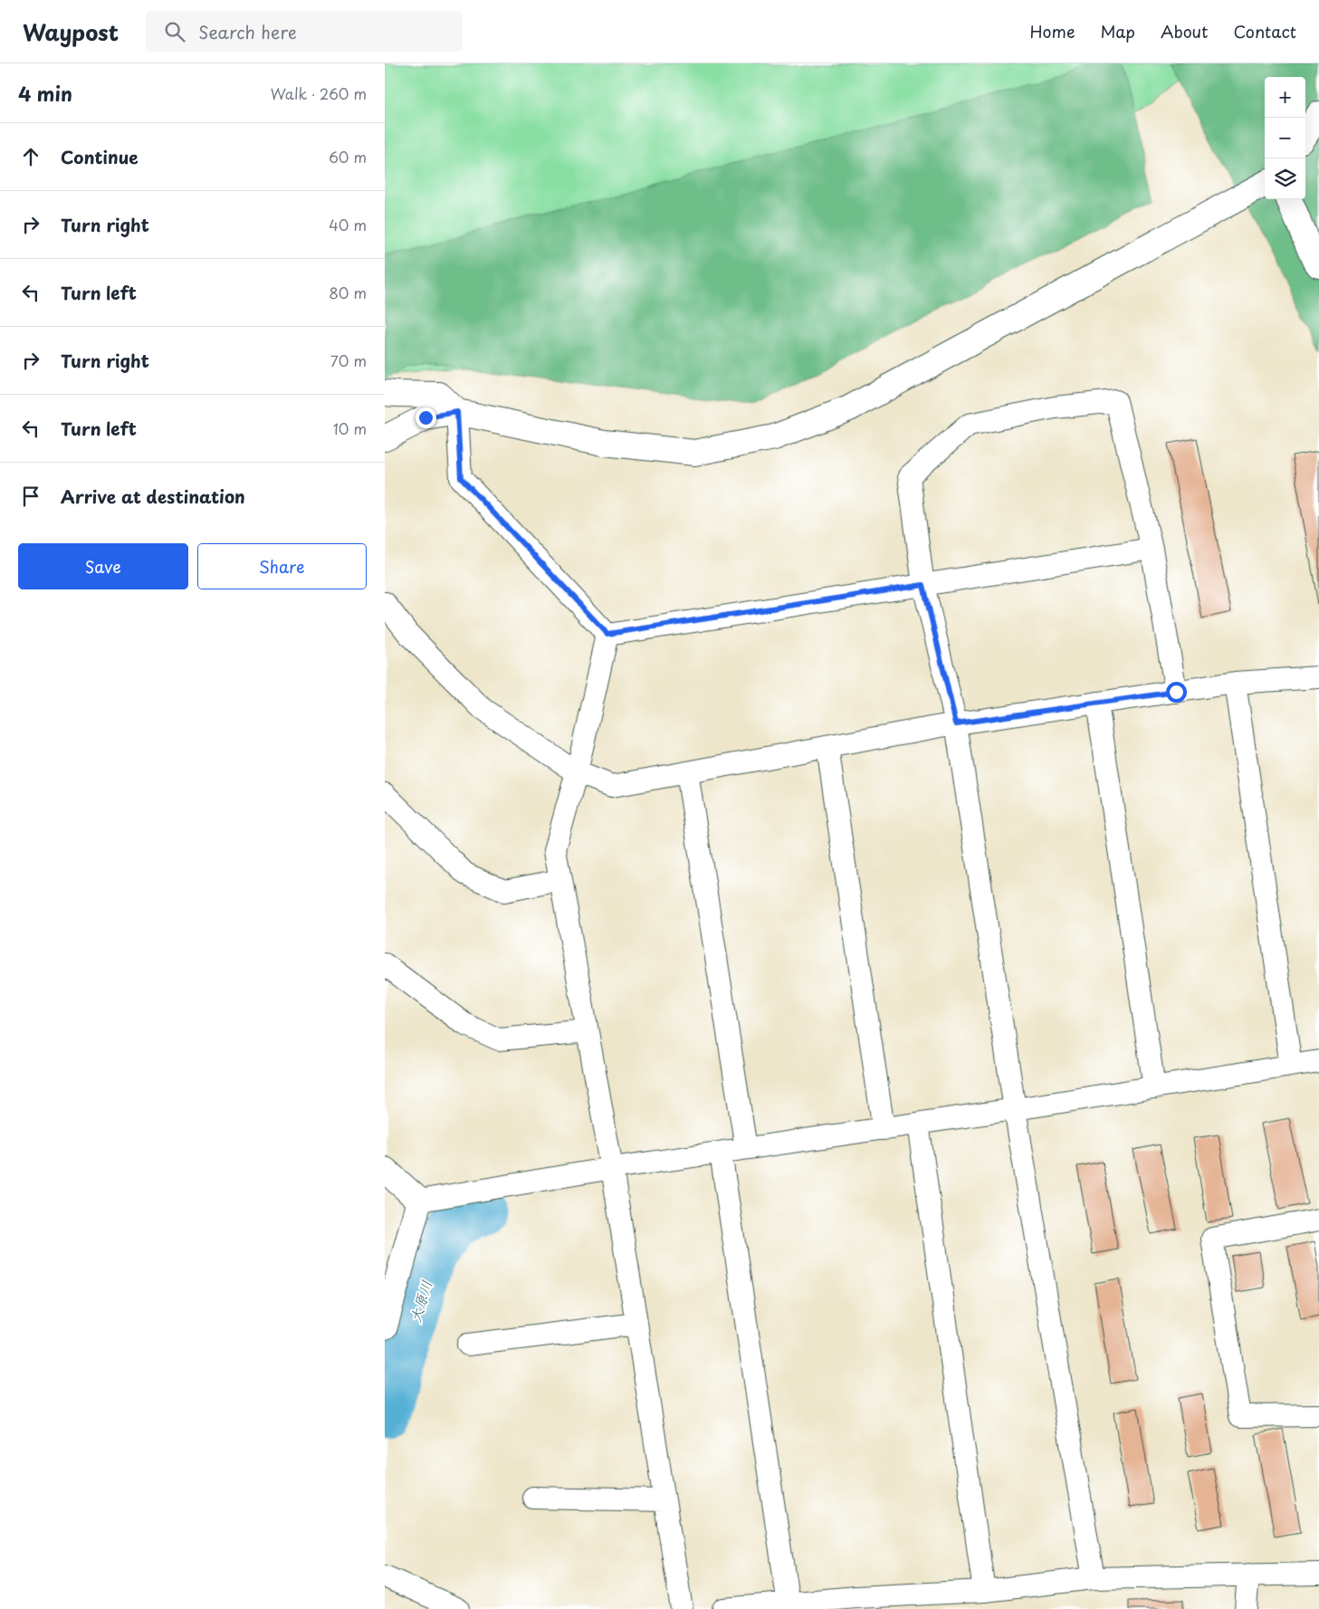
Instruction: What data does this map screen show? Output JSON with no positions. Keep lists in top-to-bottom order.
{
  "water": ["大原川"],
  "page": {
    "header": "Waypost",
    "search": "Search here",
    "nav": [
      "Home",
      "Map",
      "About",
      "Contact"
    ],
    "heading": ["4 min", "Walk · 260 m"],
    "map_buttons": ["+", "−"],
    "list": [
      ["Continue", "60 m"],
      ["Turn right", "40 m"],
      ["Turn left", "80 m"],
      ["Turn right", "70 m"],
      ["Turn left", "10 m"],
      "Arrive at destination"
    ],
    "buttons": ["Save", "Share"]
  }
}
